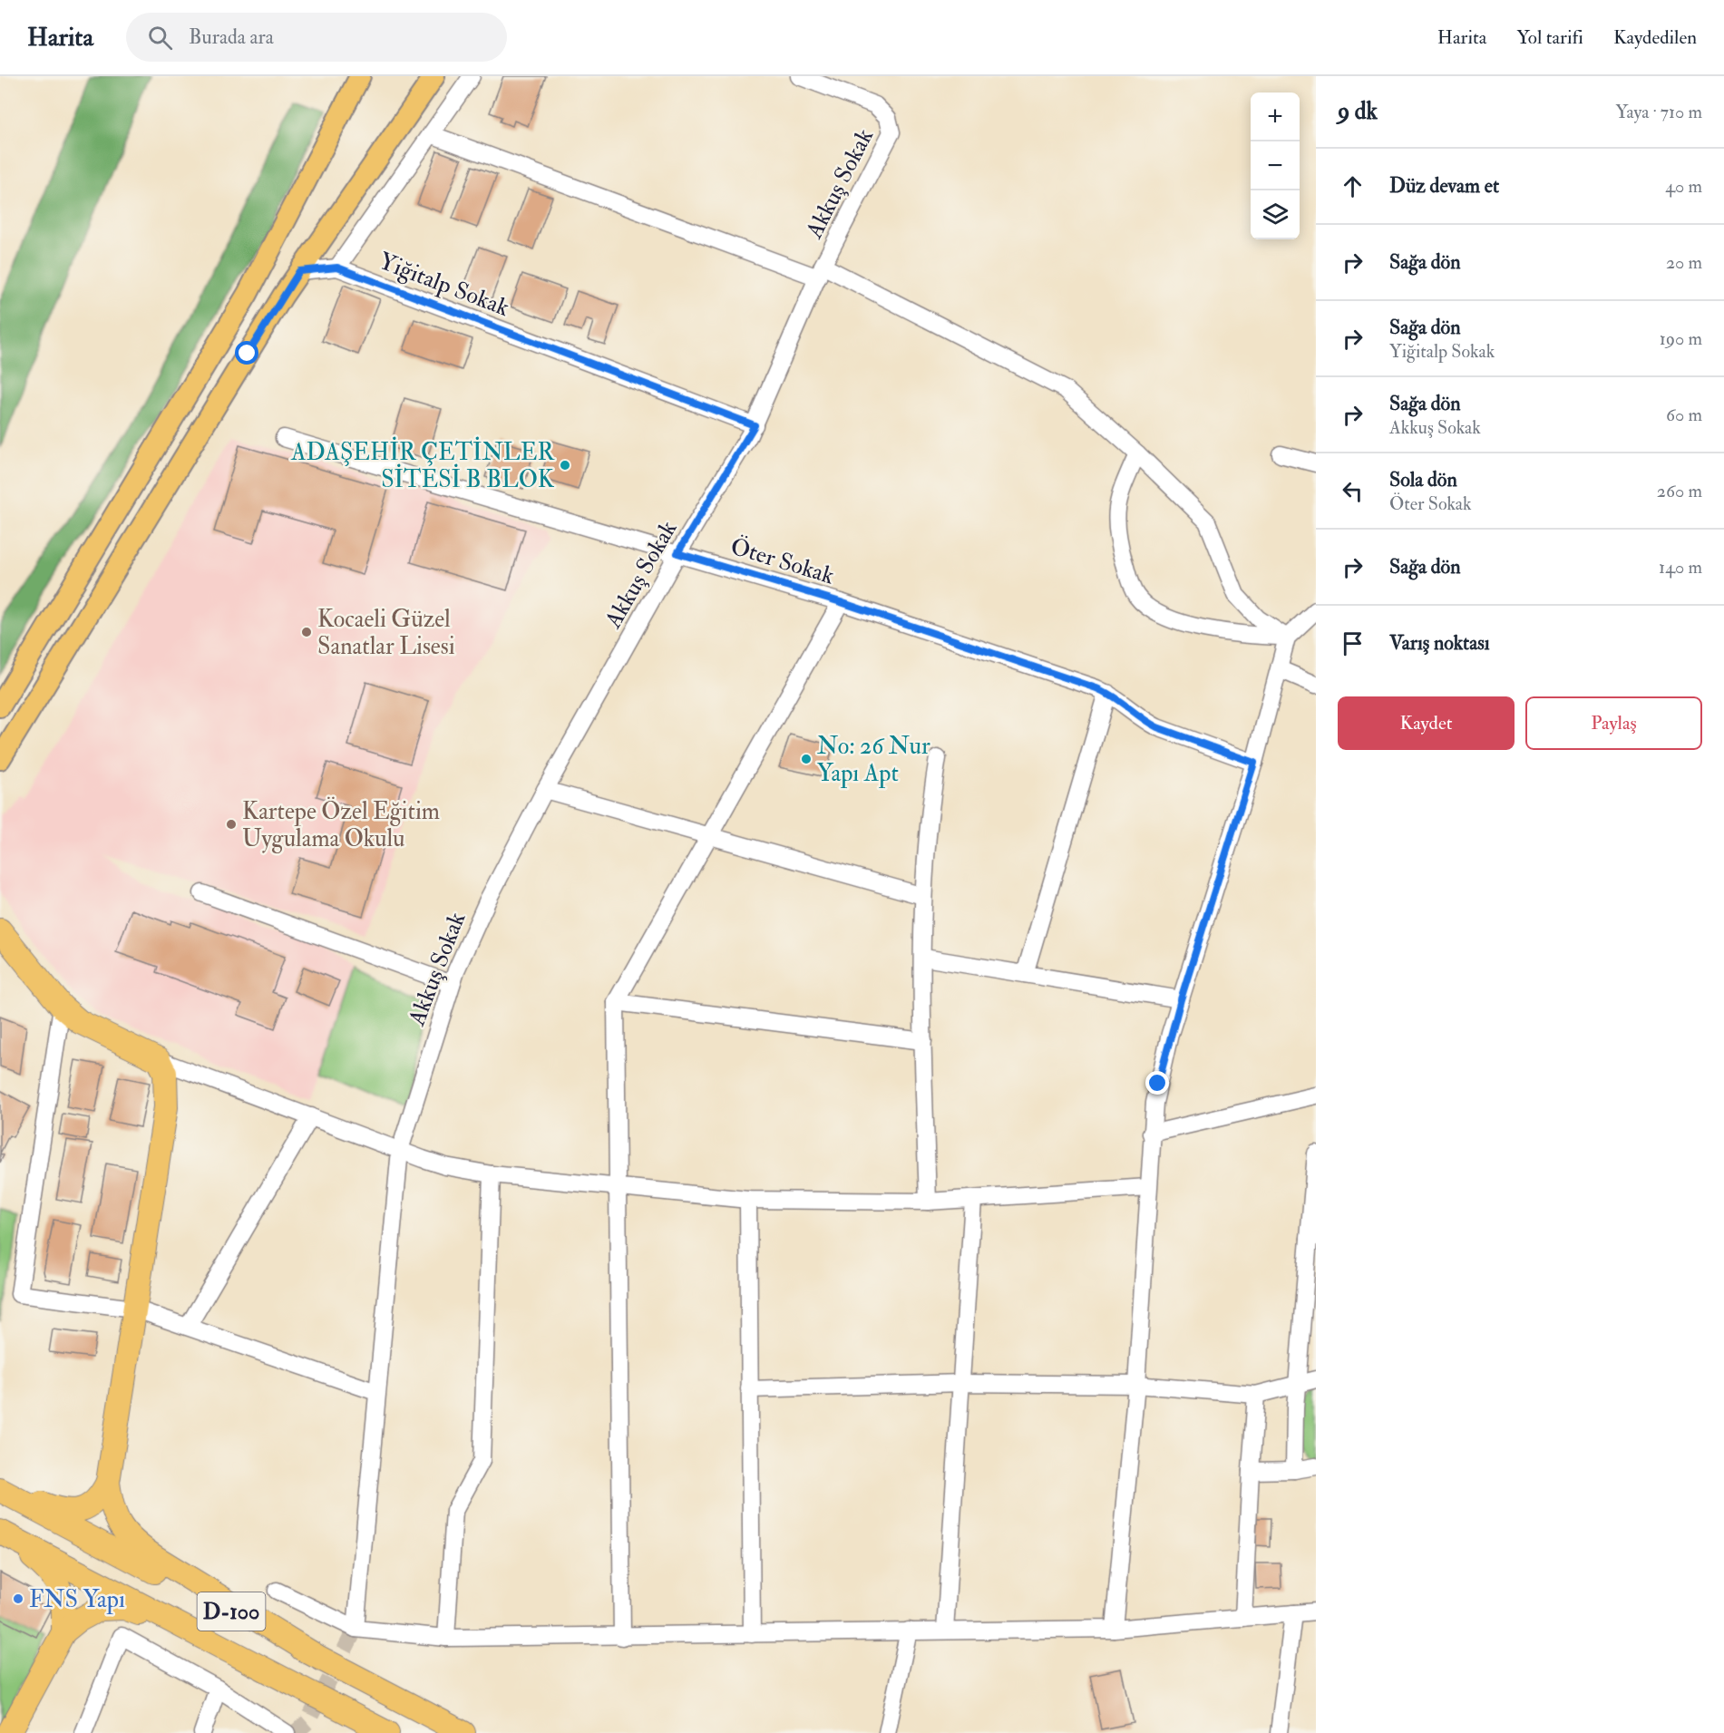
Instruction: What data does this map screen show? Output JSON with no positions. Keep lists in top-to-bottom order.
{
  "streets": {
    "highway": ["D-100"],
    "street": ["Akkuş Sokak", "Yiğitalp Sokak", "Öter Sokak"]
  },
  "crossings": [
    ["Akkuş Sokak", "Yiğitalp Sokak"],
    ["Akkuş Sokak", "Öter Sokak"]
  ],
  "places": [
    "ADAŞEHİR ÇETİNLER SİTESİ B BLOK",
    "Kocaeli Güzel Sanatlar Lisesi",
    "No: 26 Nur Yapı Apt",
    "Kartepe Özel Eğitim Uygulama Okulu",
    "FNS Yapı"
  ],
  "page": {
    "header": "Harita",
    "search": "Burada ara",
    "nav": ["Harita", "Yol tarifi", "Kaydedilen"],
    "heading": ["9 dk", "Yaya · 710 m"],
    "map_buttons": ["+", "−"],
    "list": [
      ["Düz devam et", "40 m"],
      ["Sağa dön", "20 m"],
      ["Sağa dön", "Yiğitalp Sokak", "190 m"],
      ["Sağa dön", "Akkuş Sokak", "60 m"],
      ["Sola dön", "Öter Sokak", "260 m"],
      ["Sağa dön", "140 m"],
      "Varış noktası"
    ],
    "buttons": ["Kaydet", "Paylaş"]
  }
}
